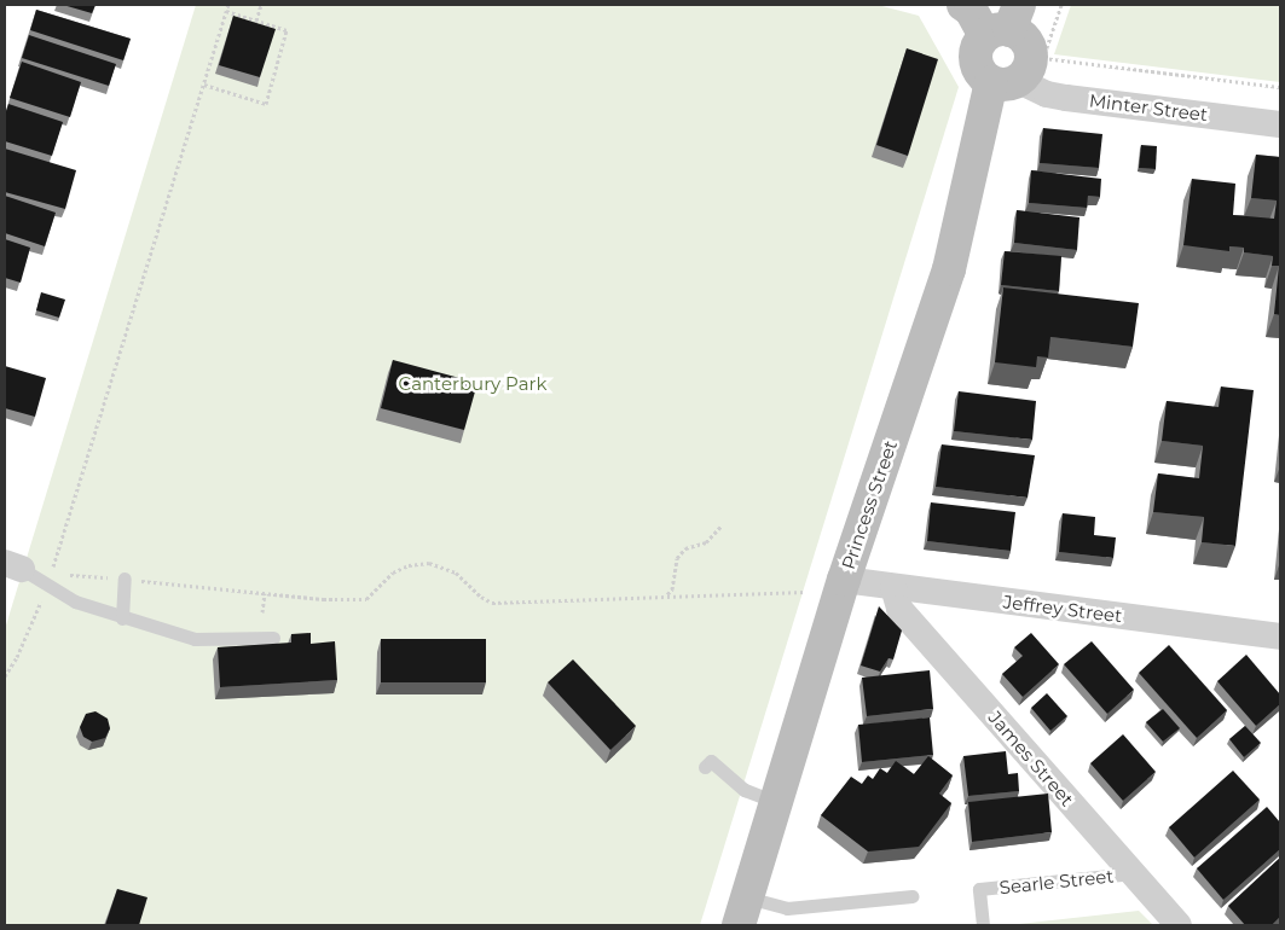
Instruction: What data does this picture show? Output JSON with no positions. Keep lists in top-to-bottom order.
{
  "streets": {
    "street": [
      "Minter Street",
      "Princess Street",
      "Jeffrey Street",
      "James Street"
    ],
    "lane": ["Searle Street"]
  },
  "crossings": [
    ["Minter Street", "Princess Street"],
    ["Princess Street", "Jeffrey Street"],
    ["Jeffrey Street", "James Street"],
    ["James Street", "Searle Street"]
  ],
  "parks": ["Canterbury Park"]
}
